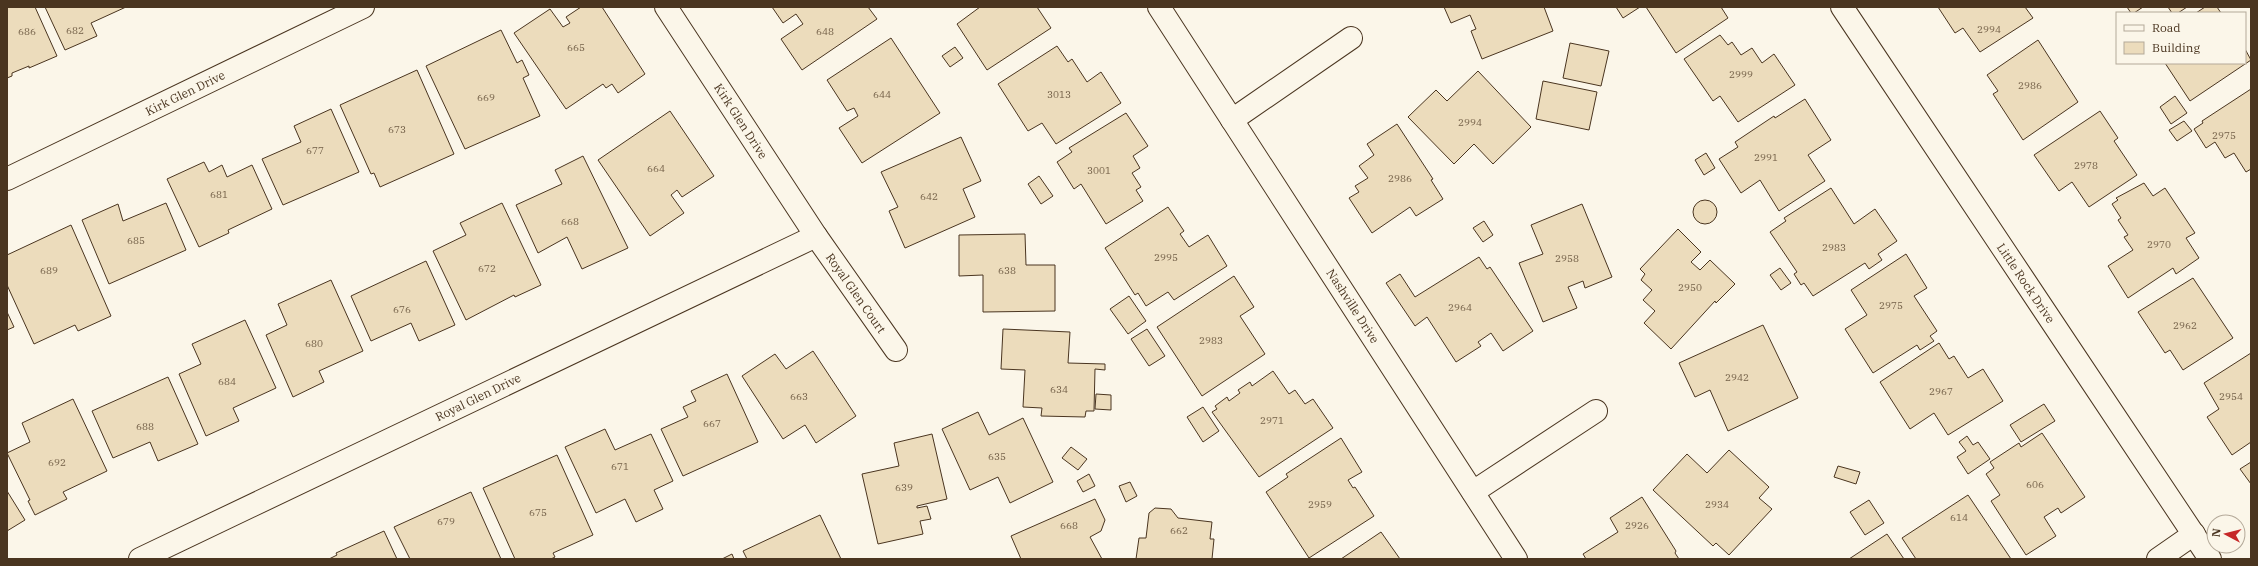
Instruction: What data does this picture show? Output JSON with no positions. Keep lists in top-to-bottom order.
{
  "streets": {
    "street": [
      "Kirk Glen Drive",
      "Little Rock Drive",
      "Royal Glen Court",
      "Nashville Drive",
      "Royal Glen Drive"
    ]
  },
  "crossings": [
    ["Kirk Glen Drive", "Royal Glen Court"],
    ["Kirk Glen Drive", "Royal Glen Drive"],
    ["Royal Glen Court", "Royal Glen Drive"]
  ],
  "house_numbers": [
    "2994",
    "682",
    "686",
    "648",
    "665",
    "2999",
    "2986",
    "644",
    "3013",
    "669",
    "2994",
    "673",
    "2975",
    "677",
    "2991",
    "2978",
    "664",
    "3001",
    "2986",
    "681",
    "642",
    "668",
    "685",
    "2970",
    "2983",
    "2995",
    "2958",
    "672",
    "689",
    "638",
    "2950",
    "2975",
    "2964",
    "676",
    "2962",
    "2983",
    "680",
    "2942",
    "684",
    "634",
    "2967",
    "663",
    "2954",
    "2971",
    "667",
    "688",
    "635",
    "692",
    "671",
    "606",
    "639",
    "2959",
    "2934",
    "675",
    "614",
    "679",
    "668",
    "2926",
    "662"
  ],
  "legend": ["Road", "Building"],
  "north": "left"
}
